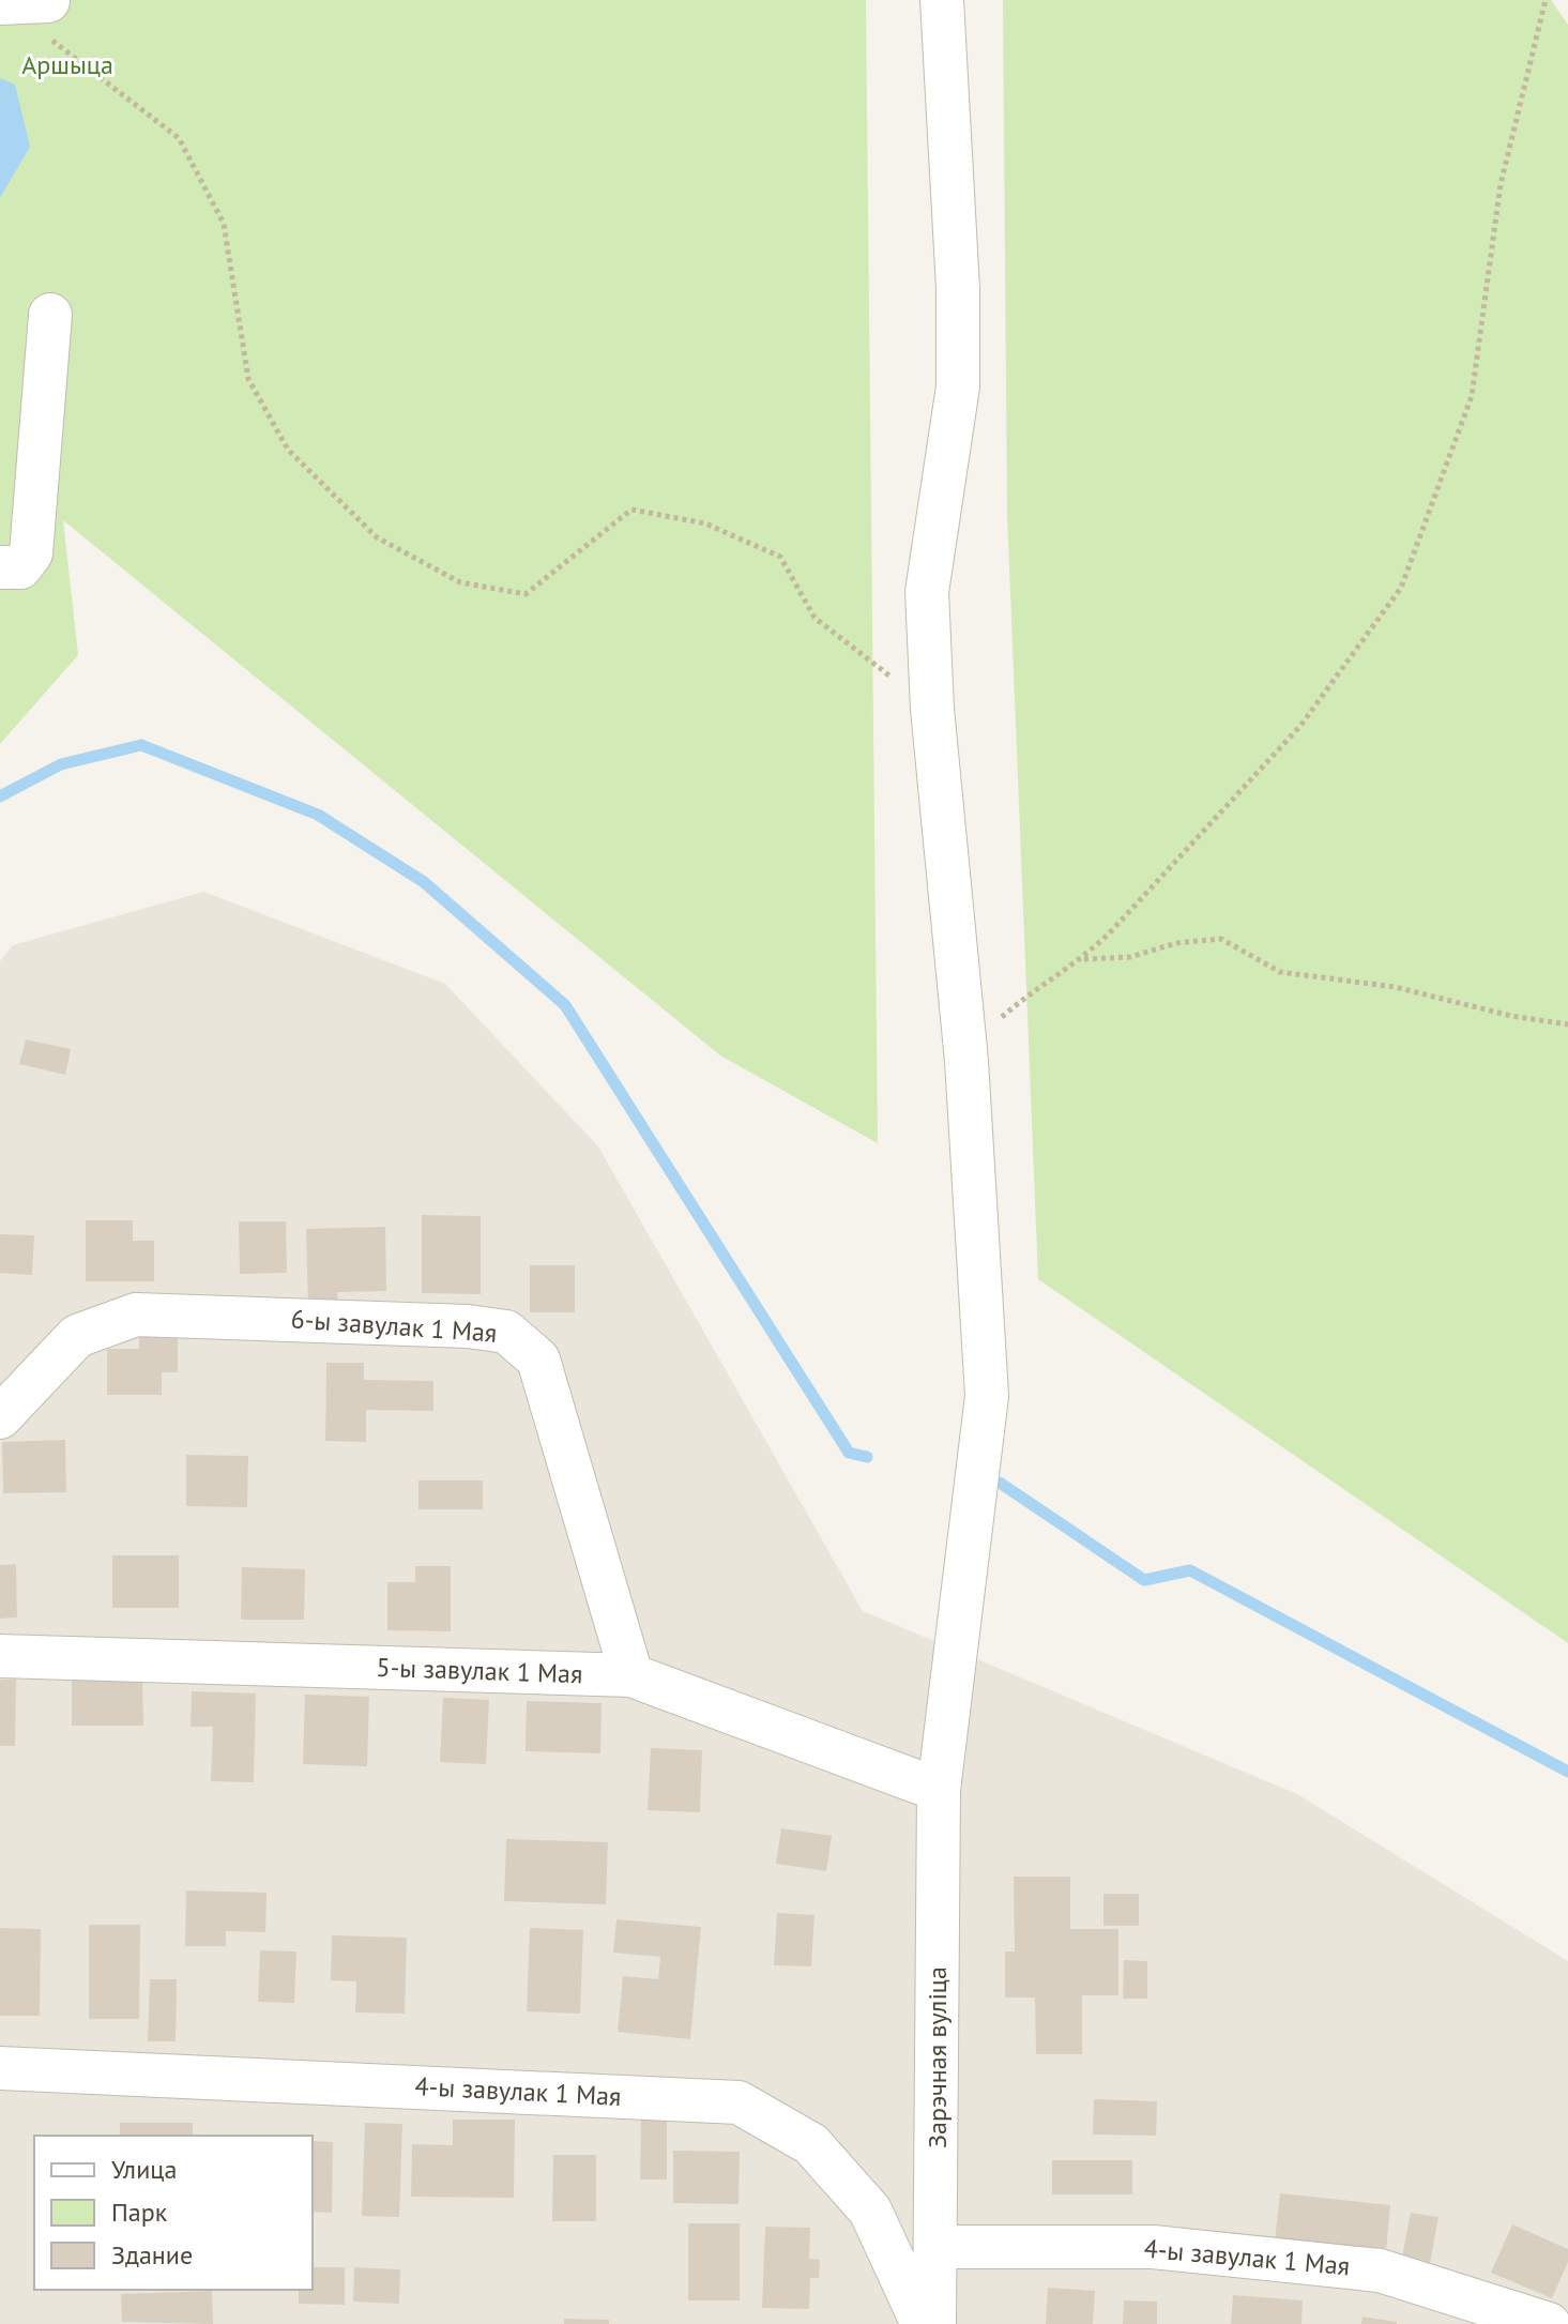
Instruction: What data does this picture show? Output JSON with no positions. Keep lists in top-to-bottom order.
{
  "streets": {
    "street": [
      "6-ы завулак 1 Мая",
      "5-ы завулак 1 Мая",
      "Зарэчная вуліца",
      "4-ы завулак 1 Мая"
    ]
  },
  "crossings": [
    ["6-ы завулак 1 Мая", "5-ы завулак 1 Мая"],
    ["5-ы завулак 1 Мая", "Зарэчная вуліца"],
    ["Зарэчная вуліца", "4-ы завулак 1 Мая"]
  ],
  "parks": ["Аршыца"],
  "legend": ["Улица", "Парк", "Здание"]
}
